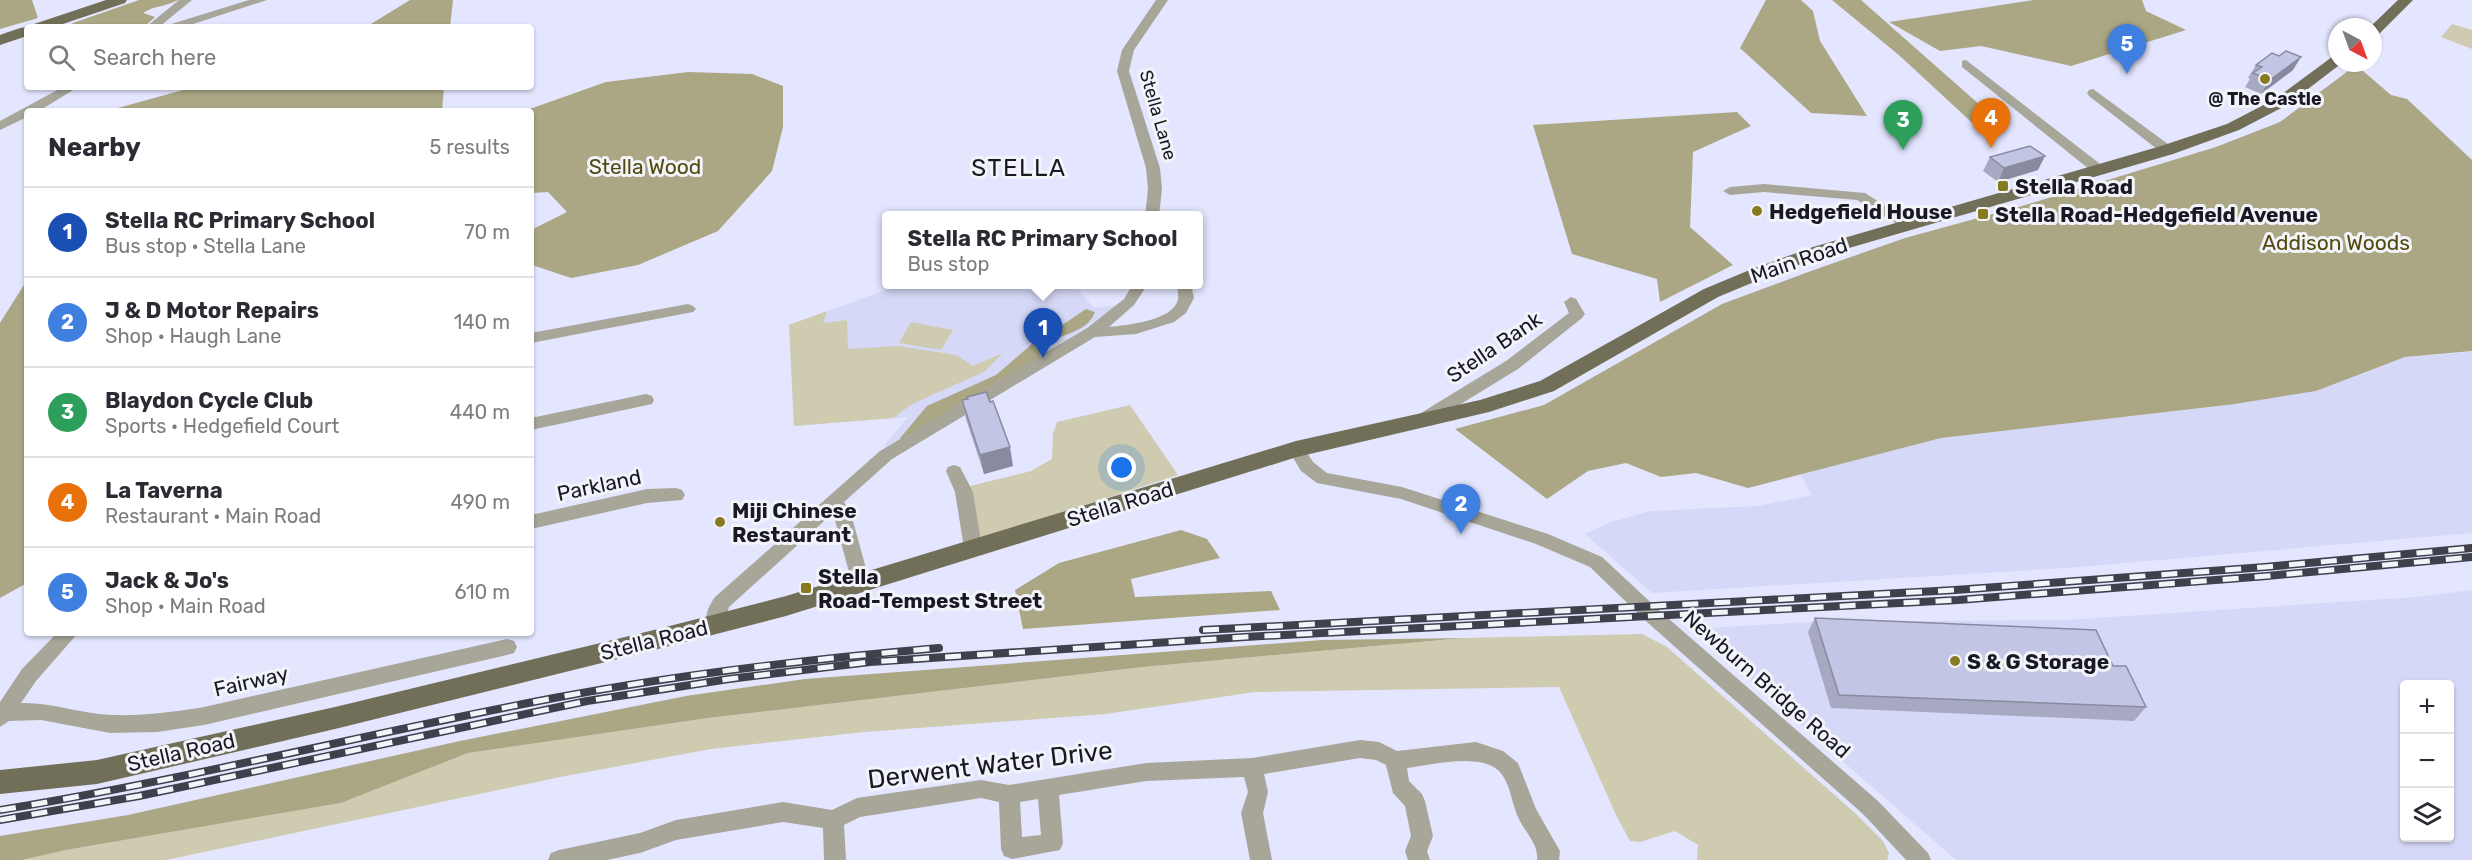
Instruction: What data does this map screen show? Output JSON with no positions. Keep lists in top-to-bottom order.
{
  "streets": {
    "main road": ["Main Road", "Stella Road"],
    "street": [
      "Stella Lane",
      "Stella Bank",
      "Parkland",
      "Fairway",
      "Newburn Bridge Road",
      "Derwent Water Drive"
    ]
  },
  "crossings": [
    ["Main Road", "Stella Bank"],
    ["Main Road", "Stella Road"],
    ["Main Road", "Newburn Bridge Road"],
    ["Stella Road", "Newburn Bridge Road"]
  ],
  "districts": ["STELLA"],
  "parks": ["Stella Wood", "Addison Woods"],
  "places": {
    "other": [
      "@ The Castle",
      "Hedgefield House",
      "Miji Chinese Restaurant",
      "S & G Storage"
    ],
    "transit": ["Stella Road", "Stella Road-Hedgefield Avenue", "Stella Road-Tempest Street"]
  },
  "north": "bottom right",
  "page": {
    "pins": [
      "5",
      "4",
      "3",
      "1",
      "2"
    ],
    "search": "Search here",
    "heading": ["Nearby", "5 results"],
    "list": [
      {
        "mark": "1",
        "name": "Stella RC Primary School",
        "note": "Bus stop · Stella Lane",
        "value": "70 m"
      },
      {
        "mark": "2",
        "name": "J & D Motor Repairs",
        "note": "Shop · Haugh Lane",
        "value": "140 m"
      },
      {
        "mark": "3",
        "name": "Blaydon Cycle Club",
        "note": "Sports · Hedgefield Court",
        "value": "440 m"
      },
      {
        "mark": "4",
        "name": "La Taverna",
        "note": "Restaurant · Main Road",
        "value": "490 m"
      },
      {
        "mark": "5",
        "name": "Jack & Jo's",
        "note": "Shop · Main Road",
        "value": "610 m"
      }
    ],
    "popup": ["Stella RC Primary School", "Bus stop"],
    "map_buttons": ["+", "−"]
  }
}
